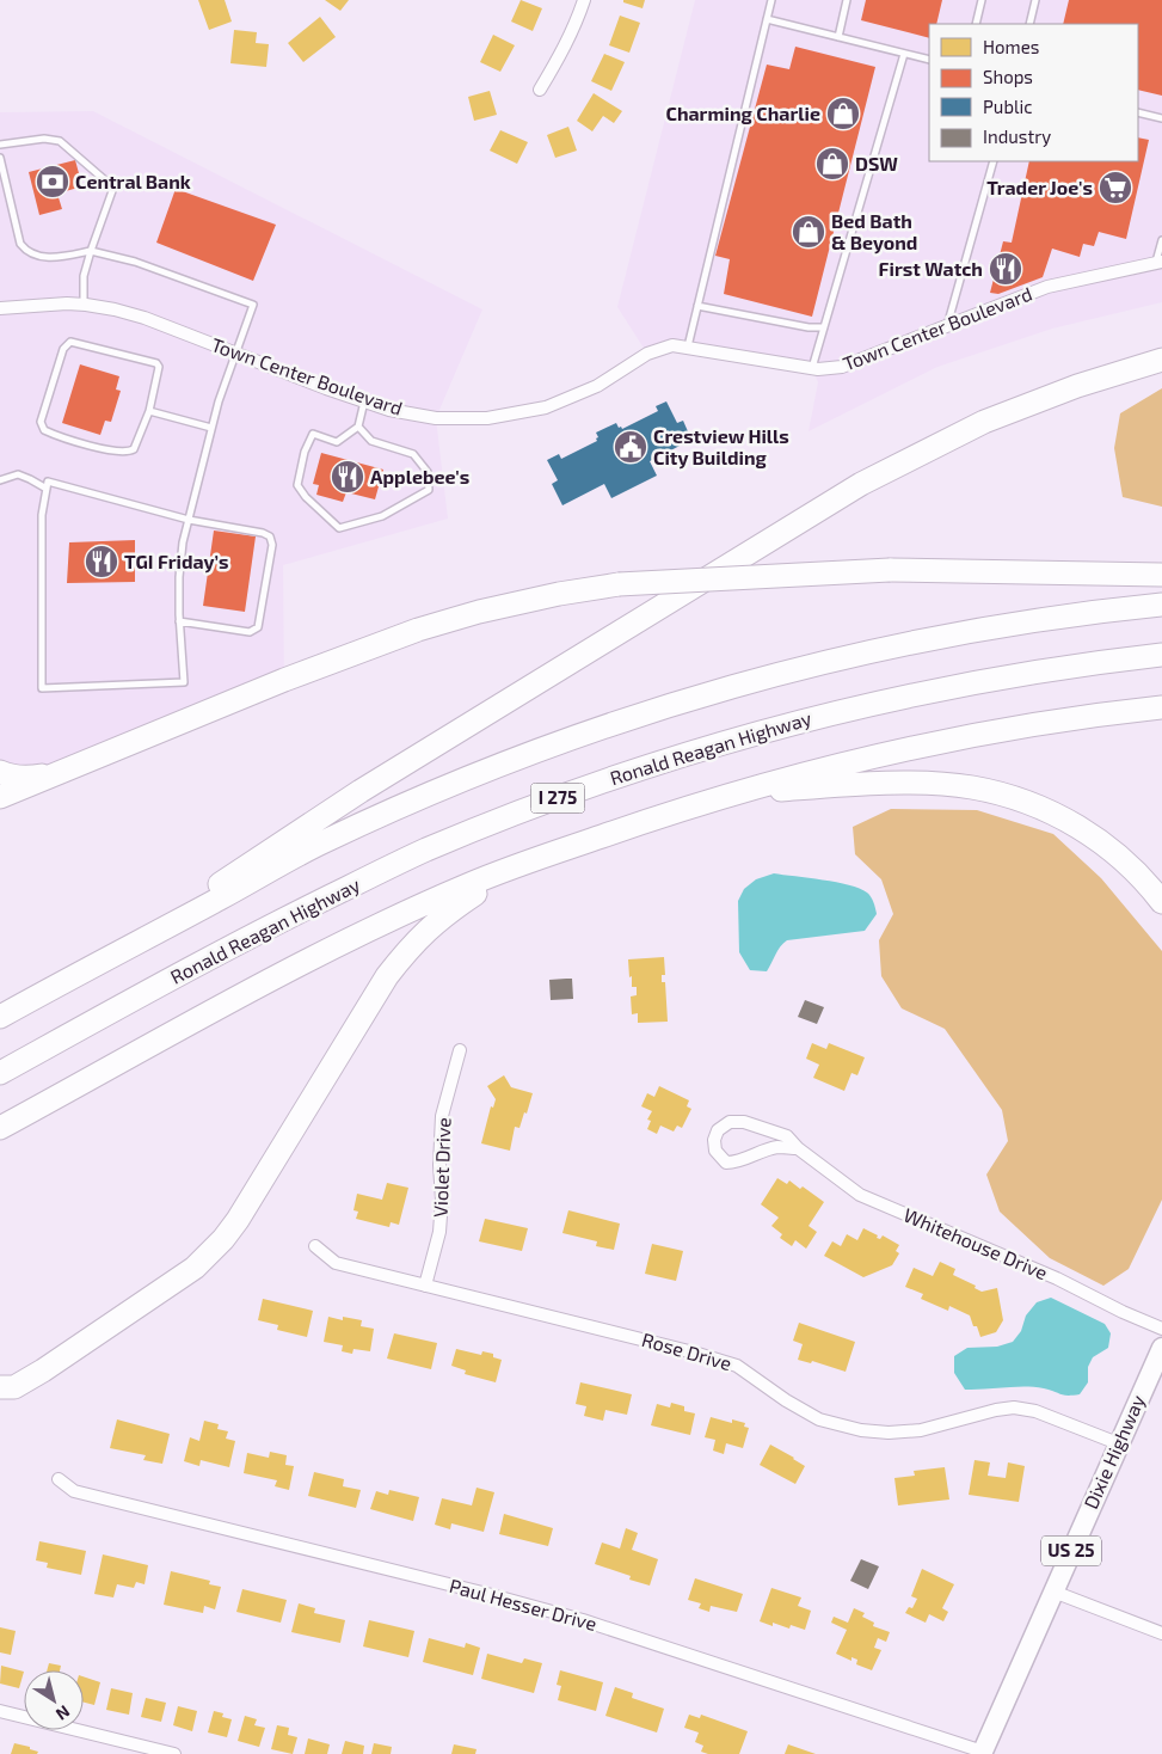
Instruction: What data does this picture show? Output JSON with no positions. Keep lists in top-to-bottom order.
{
  "streets": {
    "highway": ["Ronald Reagan Highway", "I 275"],
    "main road": ["Dixie Highway", "US 25"],
    "street": [
      "Town Center Boulevard",
      "Violet Drive",
      "Whitehouse Drive",
      "Rose Drive",
      "Paul Hesser Drive"
    ]
  },
  "crossings": [
    ["Violet Drive", "Rose Drive"],
    ["Rose Drive", "Dixie Highway"],
    ["Dixie Highway", "Paul Hesser Drive"]
  ],
  "places": {
    "shop": ["Charming Charlie", "DSW", "Bed Bath & Beyond"],
    "bank": ["Central Bank"],
    "supermarket": ["Trader Joe's"],
    "restaurant": ["First Watch", "Applebee's", "TGI Friday’s"],
    "public building": ["Crestview Hills City Building"]
  },
  "legend": [
    "Homes",
    "Shops",
    "Public",
    "Industry"
  ],
  "north": "bottom right"
}
